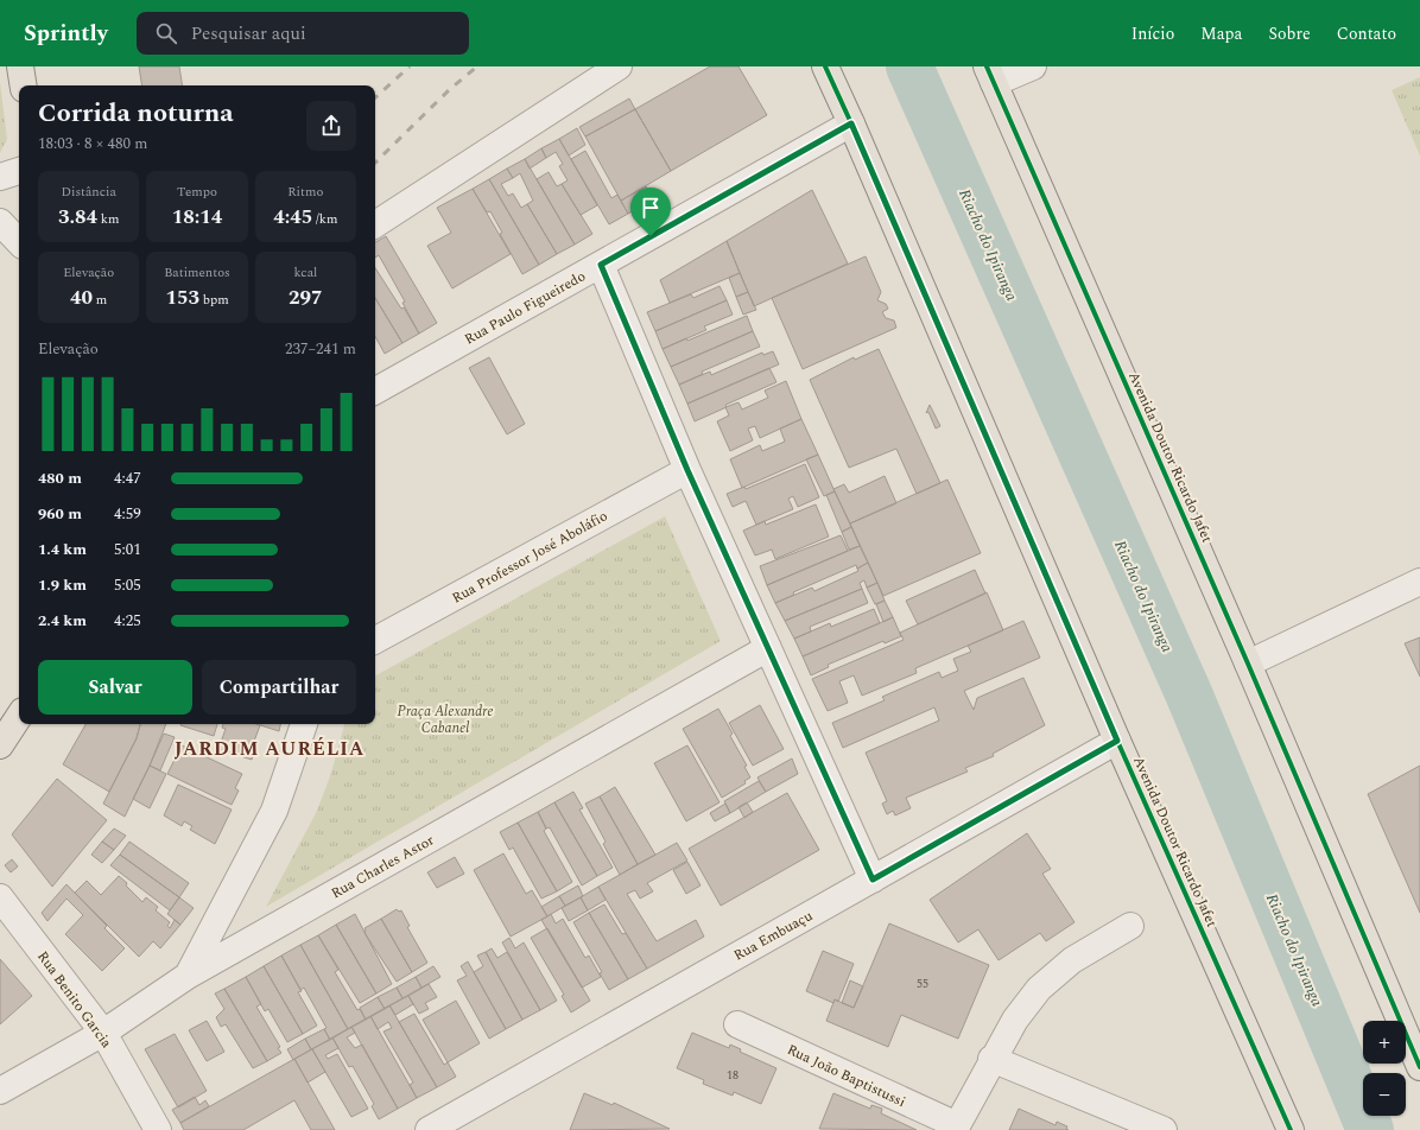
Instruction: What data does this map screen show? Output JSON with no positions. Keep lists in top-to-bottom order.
{
  "streets": {
    "main road": ["Avenida Doutor Ricardo Jafet"],
    "street": [
      "Rua Paulo Figueiredo",
      "Rua Professor José Aboláfio",
      "Rua Charles Astor",
      "Rua Embuaçu",
      "Rua Benito Garcia",
      "Rua João Baptistussi"
    ]
  },
  "crossings": [
    ["Rua Paulo Figueiredo", "Avenida Doutor Ricardo Jafet"],
    ["Avenida Doutor Ricardo Jafet", "Rua Embuaçu"],
    ["Rua Charles Astor", "Rua Benito Garcia"]
  ],
  "districts": ["JARDIM AURÉLIA"],
  "water": ["Riacho do Ipiranga"],
  "parks": ["Praça Alexandre Cabanel"],
  "house_numbers": ["55", "18"],
  "page": {
    "header": "Sprintly",
    "search": "Pesquisar aqui",
    "nav": [
      "Início",
      "Mapa",
      "Sobre",
      "Contato"
    ],
    "heading": ["Corrida noturna", "18:03 · 8 × 480 m"],
    "stats": [
      ["Distância", "3.84 km"],
      ["Tempo", "18:14"],
      ["Ritmo", "4:45 /km"],
      ["Elevação", "40 m"],
      ["Batimentos", "153 bpm"],
      ["kcal", "297"]
    ],
    "chart": ["Elevação", "237–241 m"],
    "list": [
      {
        "name": "480 m",
        "note": "4:47"
      },
      {
        "name": "960 m",
        "note": "4:59"
      },
      {
        "name": "1.4 km",
        "note": "5:01"
      },
      {
        "name": "1.9 km",
        "note": "5:05"
      },
      {
        "name": "2.4 km",
        "note": "4:25"
      }
    ],
    "buttons": ["Salvar", "Compartilhar"],
    "map_buttons": ["+", "−"]
  }
}
